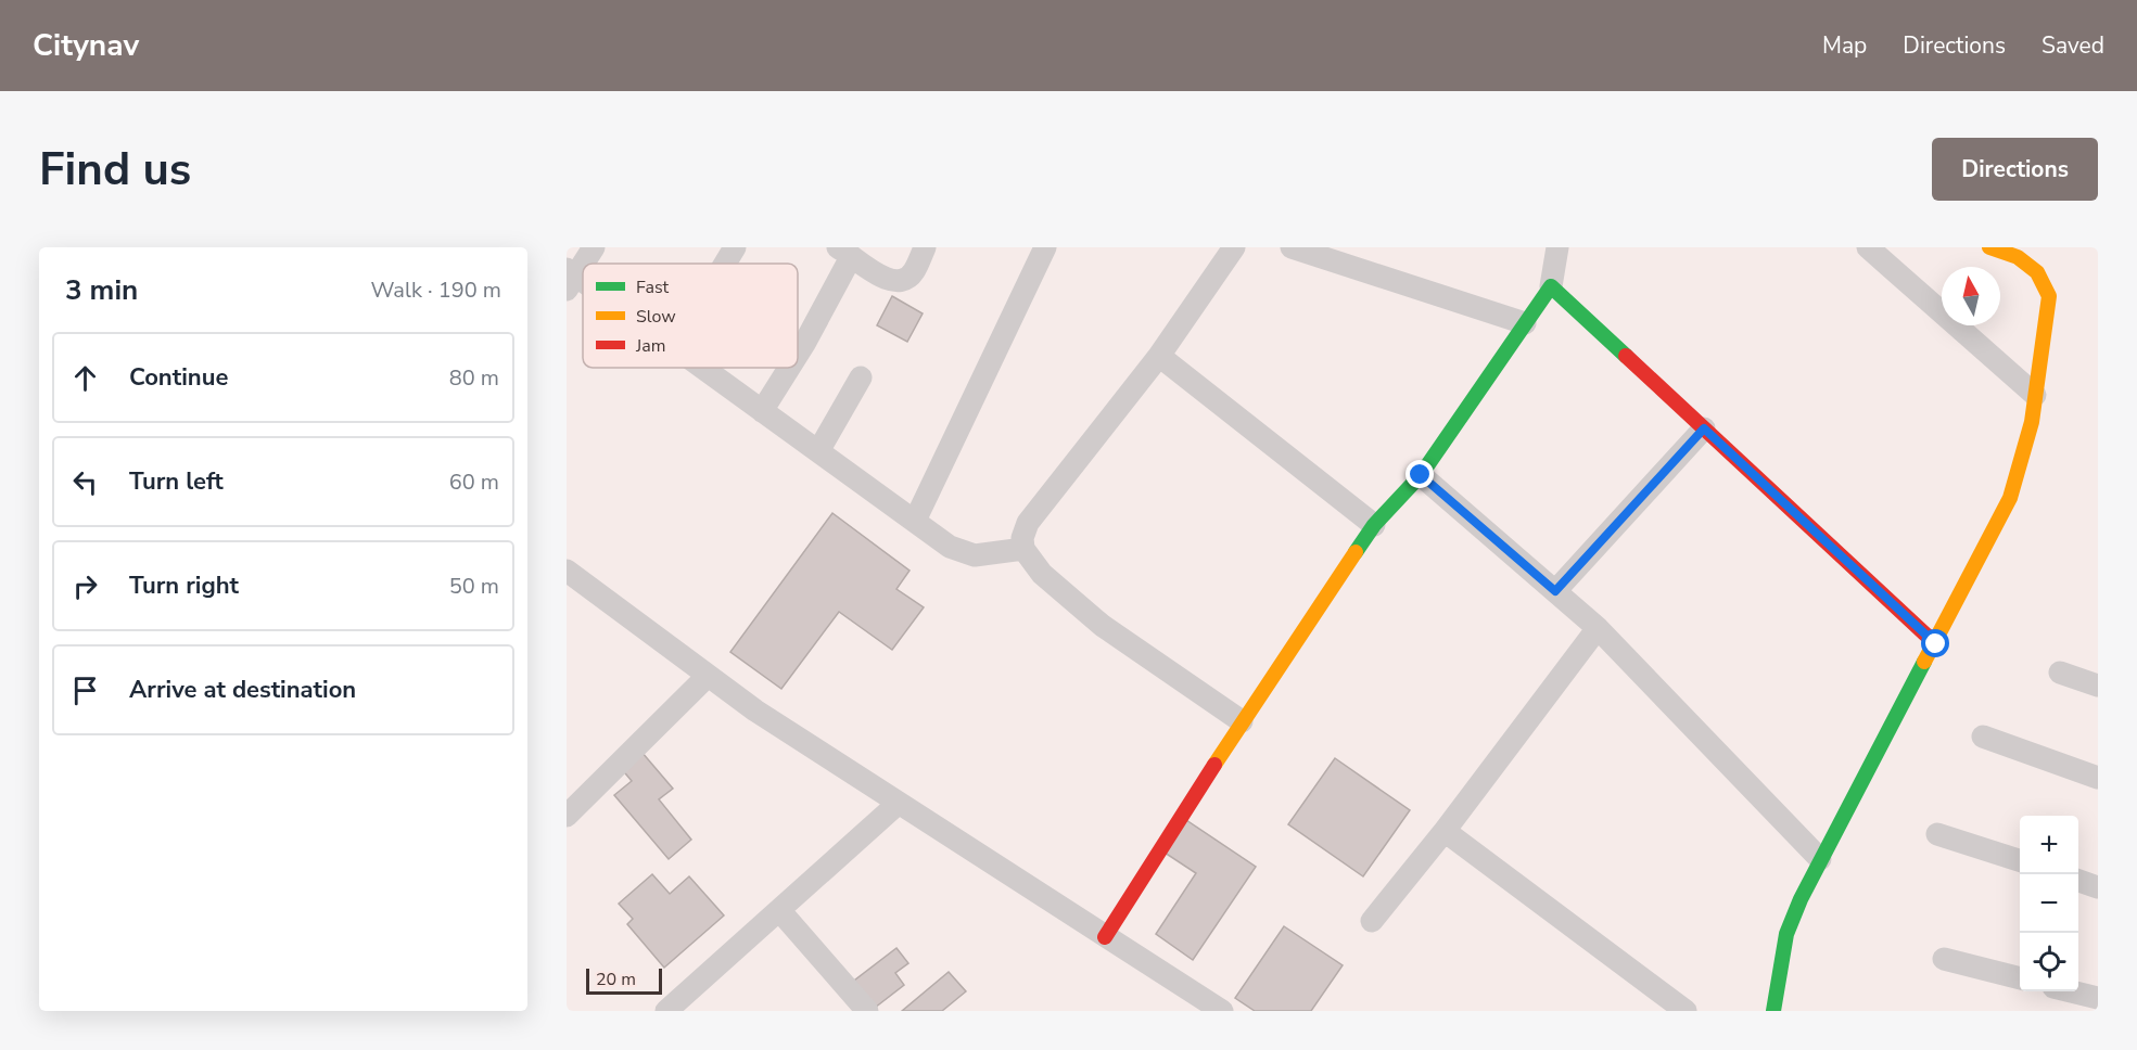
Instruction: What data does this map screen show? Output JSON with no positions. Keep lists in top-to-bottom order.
{
  "legend": ["Fast", "Slow", "Jam"],
  "scale_bar": "20 m",
  "north": "top",
  "page": {
    "header": "Citynav",
    "nav": ["Map", "Directions", "Saved"],
    "buttons": "Directions",
    "title": "Find us",
    "heading": ["3 min", "Walk · 190 m"],
    "list": [
      ["Continue", "80 m"],
      ["Turn left", "60 m"],
      ["Turn right", "50 m"],
      "Arrive at destination"
    ],
    "map_buttons": ["+", "−"],
    "scale": "20 m"
  }
}
